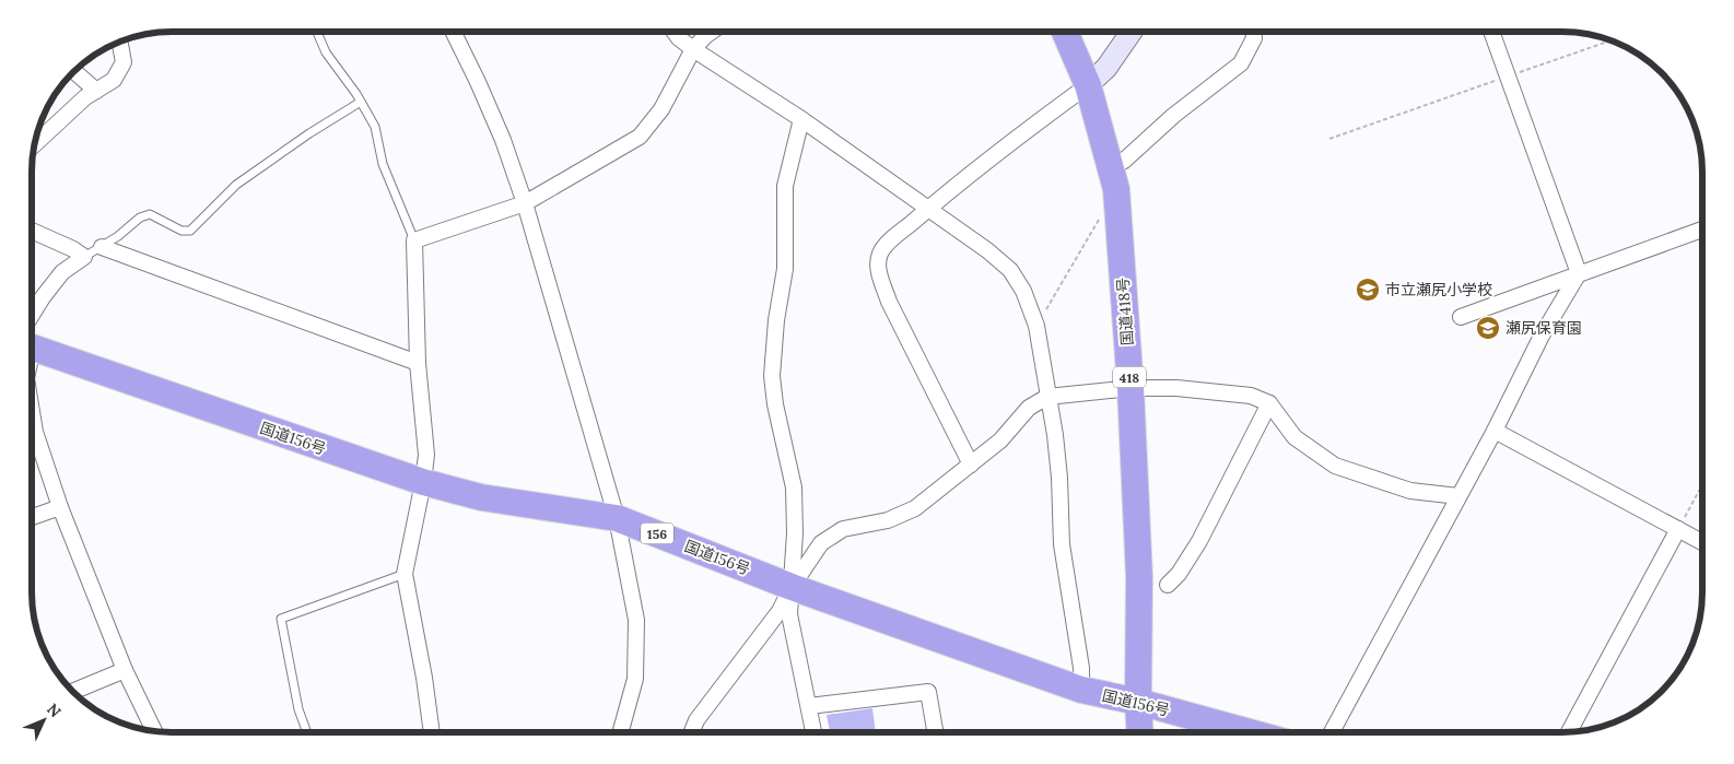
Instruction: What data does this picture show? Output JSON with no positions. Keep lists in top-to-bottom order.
{
  "streets": {
    "highway": [
      "国道418号",
      "418",
      "国道156号",
      "156"
    ]
  },
  "crossings": [
    ["国道418号", "国道156号"]
  ],
  "places": {
    "school or university": ["市立瀬尻小学校", "瀬尻保育園"]
  },
  "north": "top right"
}
